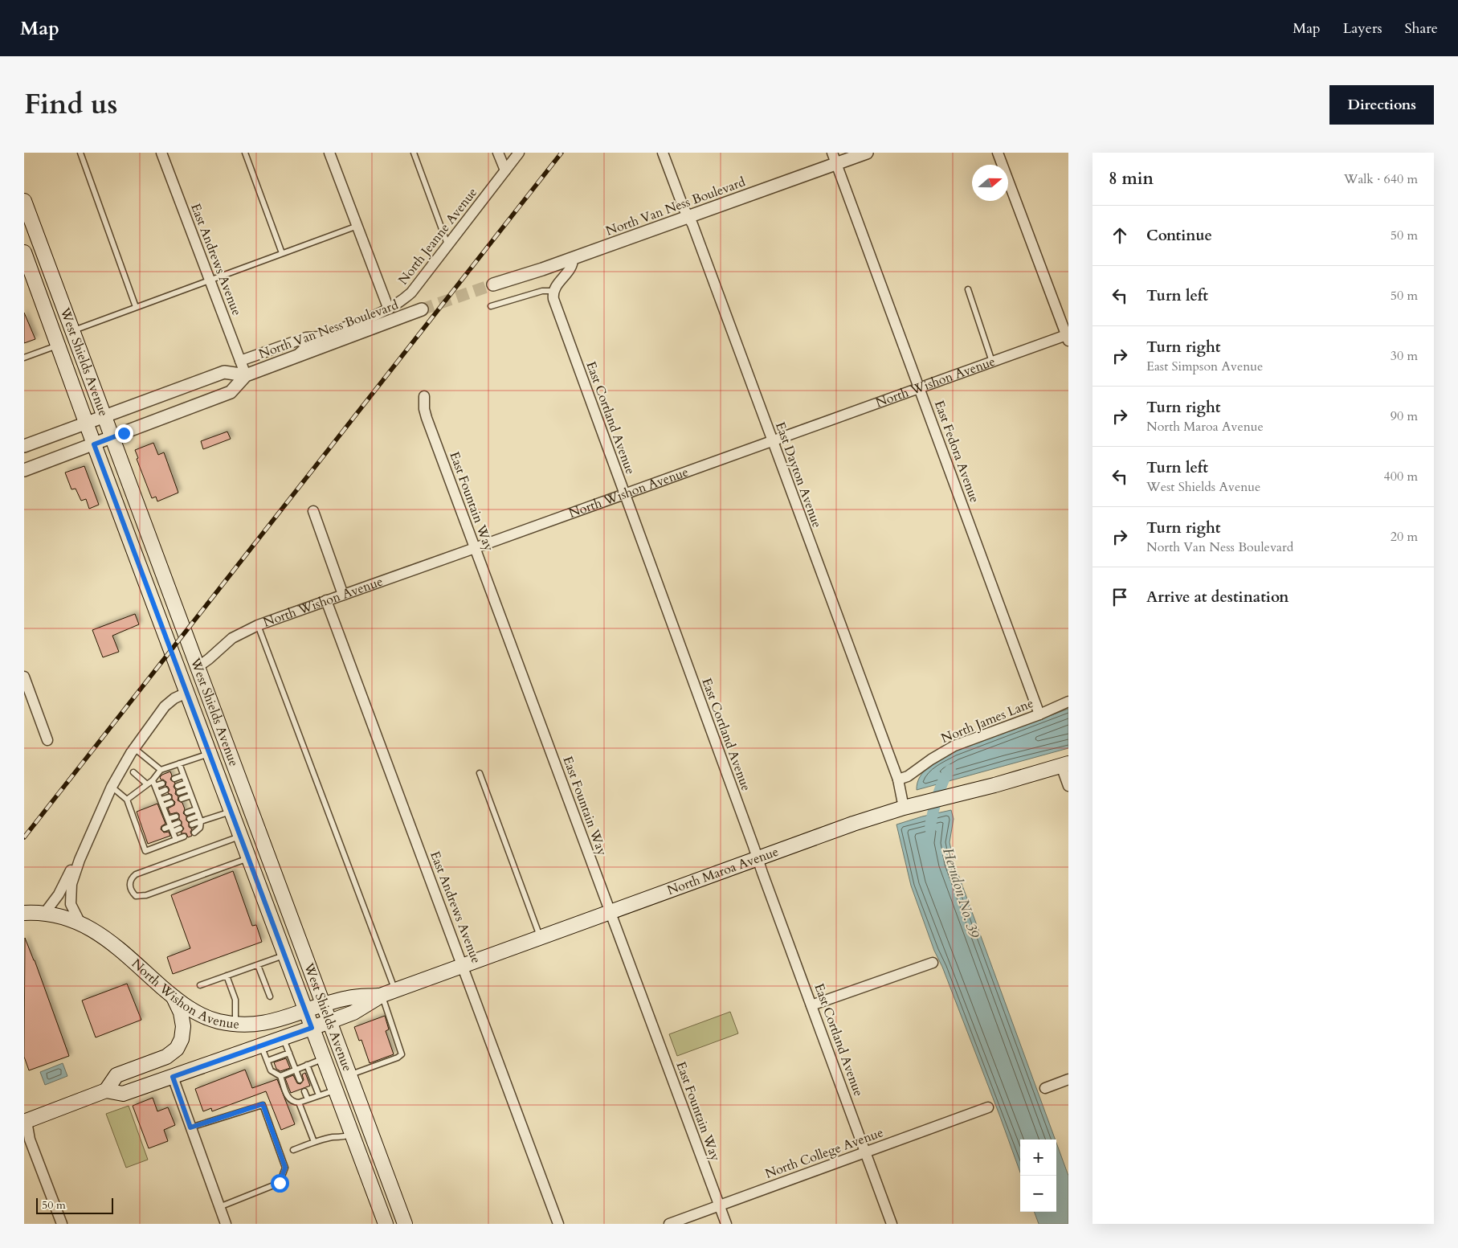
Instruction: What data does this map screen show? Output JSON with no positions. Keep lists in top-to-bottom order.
{
  "streets": {
    "main road": ["West Shields Avenue", "North Wishon Avenue", "North Maroa Avenue"],
    "street": [
      "North Van Ness Boulevard",
      "North Jeanne Avenue",
      "East Andrews Avenue",
      "East Cortland Avenue",
      "East Fedora Avenue",
      "East Dayton Avenue",
      "East Fountain Way",
      "North James Lane",
      "North College Avenue"
    ]
  },
  "crossings": [
    ["North Van Ness Boulevard", "North Jeanne Avenue"],
    ["North Van Ness Boulevard", "East Andrews Avenue"],
    ["North Van Ness Boulevard", "West Shields Avenue"],
    ["North Van Ness Boulevard", "East Fedora Avenue"],
    ["North Van Ness Boulevard", "East Dayton Avenue"],
    ["North Jeanne Avenue", "East Andrews Avenue"],
    ["East Andrews Avenue", "North Wishon Avenue"],
    ["East Andrews Avenue", "North Maroa Avenue"],
    ["West Shields Avenue", "North Wishon Avenue"],
    ["West Shields Avenue", "North Maroa Avenue"],
    ["North Wishon Avenue", "East Cortland Avenue"],
    ["North Wishon Avenue", "East Fedora Avenue"],
    ["North Wishon Avenue", "East Dayton Avenue"],
    ["North Wishon Avenue", "East Fountain Way"],
    ["North Wishon Avenue", "North Maroa Avenue"],
    ["East Cortland Avenue", "North Maroa Avenue"],
    ["East Cortland Avenue", "North College Avenue"],
    ["East Fedora Avenue", "North James Lane"],
    ["East Dayton Avenue", "North James Lane"],
    ["East Dayton Avenue", "North Maroa Avenue"],
    ["East Fountain Way", "North Maroa Avenue"],
    ["East Fountain Way", "North College Avenue"]
  ],
  "water": ["Herndon No. 39"],
  "scale_bar": "50 m",
  "north": "right",
  "page": {
    "header": "Map",
    "nav": ["Map", "Layers", "Share"],
    "title": "Find us",
    "buttons": "Directions",
    "heading": ["8 min", "Walk · 640 m"],
    "list": [
      ["Continue", "50 m"],
      ["Turn left", "50 m"],
      ["Turn right", "East Simpson Avenue", "30 m"],
      ["Turn right", "North Maroa Avenue", "90 m"],
      ["Turn left", "West Shields Avenue", "400 m"],
      ["Turn right", "North Van Ness Boulevard", "20 m"],
      "Arrive at destination"
    ],
    "map_buttons": ["+", "−"],
    "scale": "50 m"
  }
}
